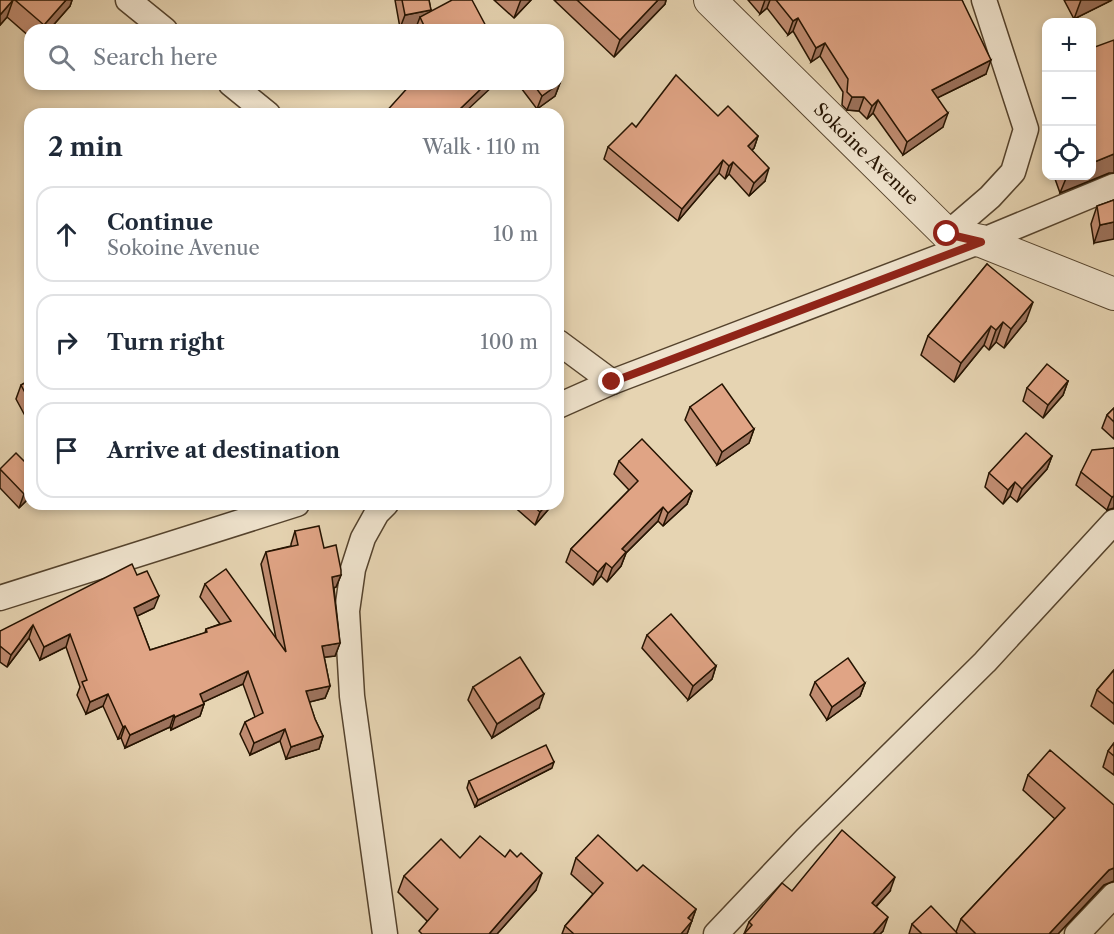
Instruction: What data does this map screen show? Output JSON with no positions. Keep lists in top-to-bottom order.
{
  "streets": {
    "street": ["Sokoine Avenue"]
  },
  "page": {
    "map_buttons": ["+", "−"],
    "search": "Search here",
    "heading": ["2 min", "Walk · 110 m"],
    "list": [
      ["Continue", "Sokoine Avenue", "10 m"],
      ["Turn right", "100 m"],
      "Arrive at destination"
    ]
  }
}
